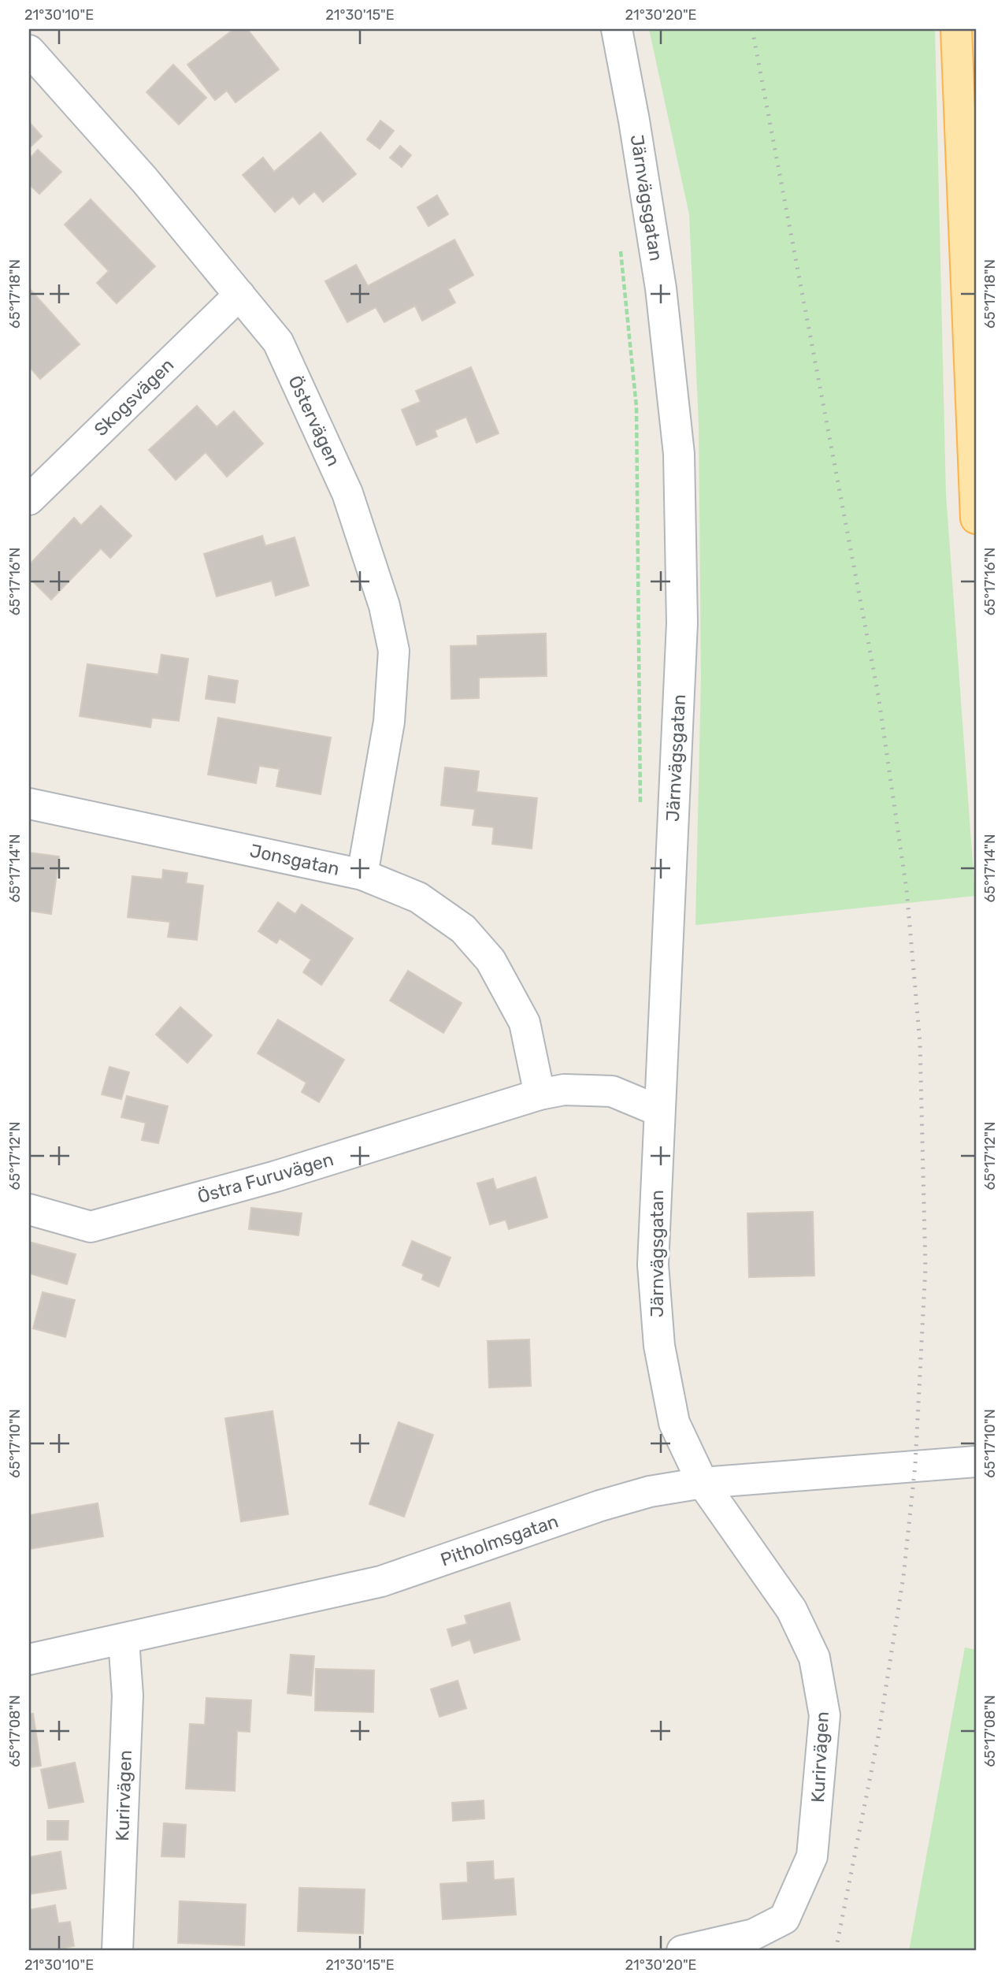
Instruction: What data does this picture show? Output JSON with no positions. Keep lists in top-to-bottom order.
{
  "streets": {
    "street": [
      "Järnvägsgatan",
      "Skogsvägen",
      "Östervägen",
      "Jonsgatan",
      "Östra Furuvägen",
      "Pitholmsgatan",
      "Kurirvägen"
    ]
  },
  "crossings": [
    ["Järnvägsgatan", "Östra Furuvägen"],
    ["Järnvägsgatan", "Pitholmsgatan"],
    ["Järnvägsgatan", "Kurirvägen"],
    ["Skogsvägen", "Östervägen"],
    ["Östervägen", "Jonsgatan"],
    ["Jonsgatan", "Östra Furuvägen"],
    ["Pitholmsgatan", "Kurirvägen"]
  ],
  "coordinates": [
    "21°30'10\"E",
    "21°30'15\"E",
    "21°30'20\"E",
    "65°17'18\"N",
    "65°17'16\"N",
    "65°17'14\"N",
    "65°17'12\"N",
    "65°17'10\"N",
    "65°17'08\"N"
  ]
}
